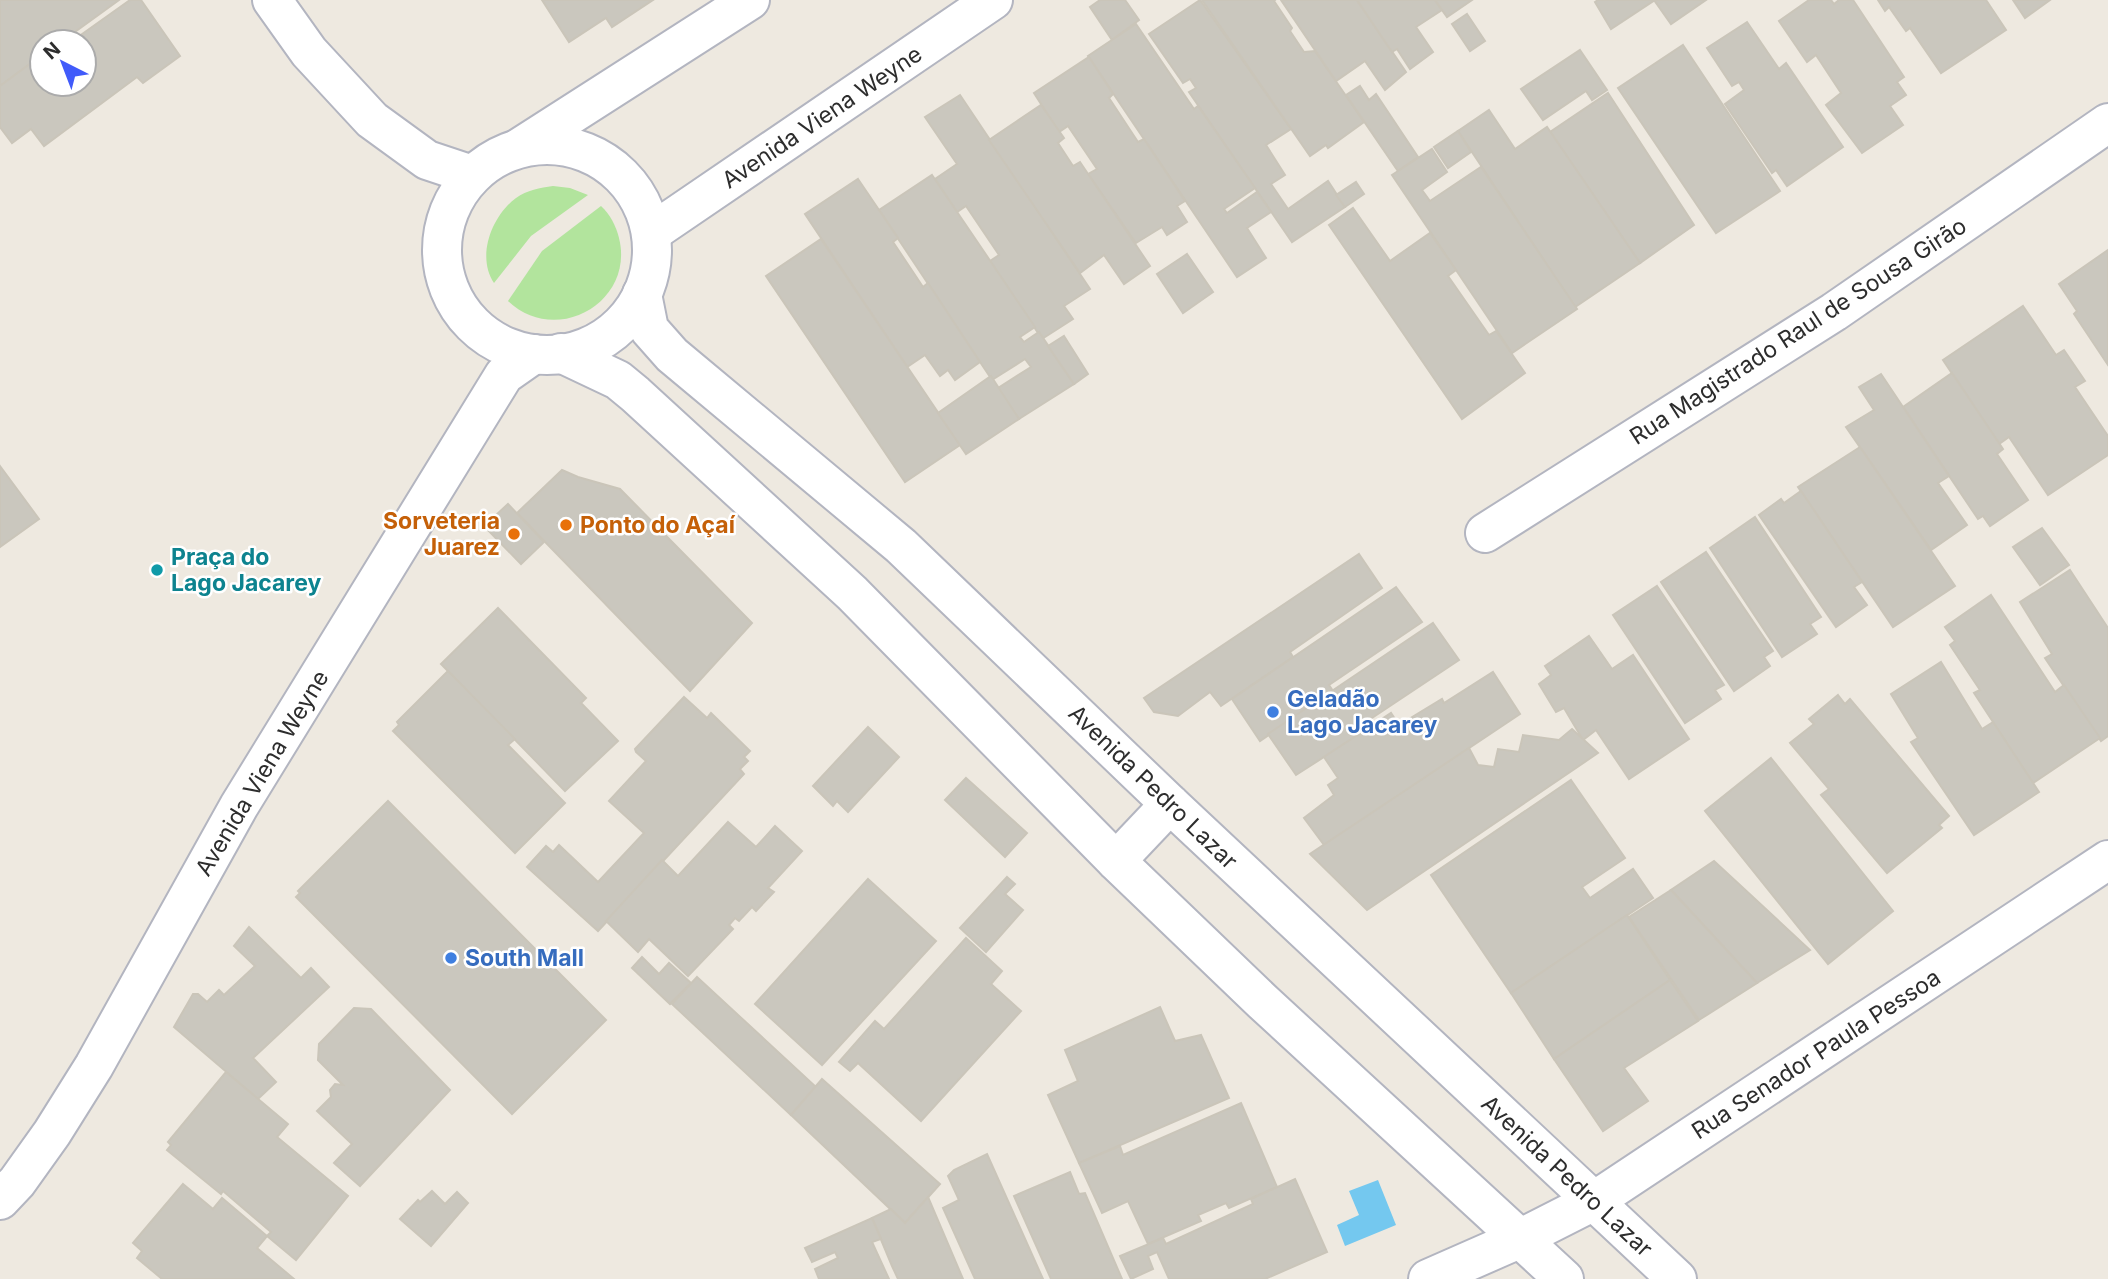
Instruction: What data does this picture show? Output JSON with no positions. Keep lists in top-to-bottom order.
{
  "streets": {
    "street": [
      "Avenida Viena Weyne",
      "Rua Magistrado Raul de Sousa Girão",
      "Avenida Pedro Lazar",
      "Rua Senador Paula Pessoa"
    ]
  },
  "crossings": [
    ["Avenida Viena Weyne", "Avenida Pedro Lazar"],
    ["Avenida Pedro Lazar", "Rua Senador Paula Pessoa"]
  ],
  "places": [
    "Ponto do Açaí",
    "Sorveteria Juarez",
    "Praça do Lago Jacarey",
    "Geladão Lago Jacarey",
    "South Mall"
  ],
  "north": "top left"
}
